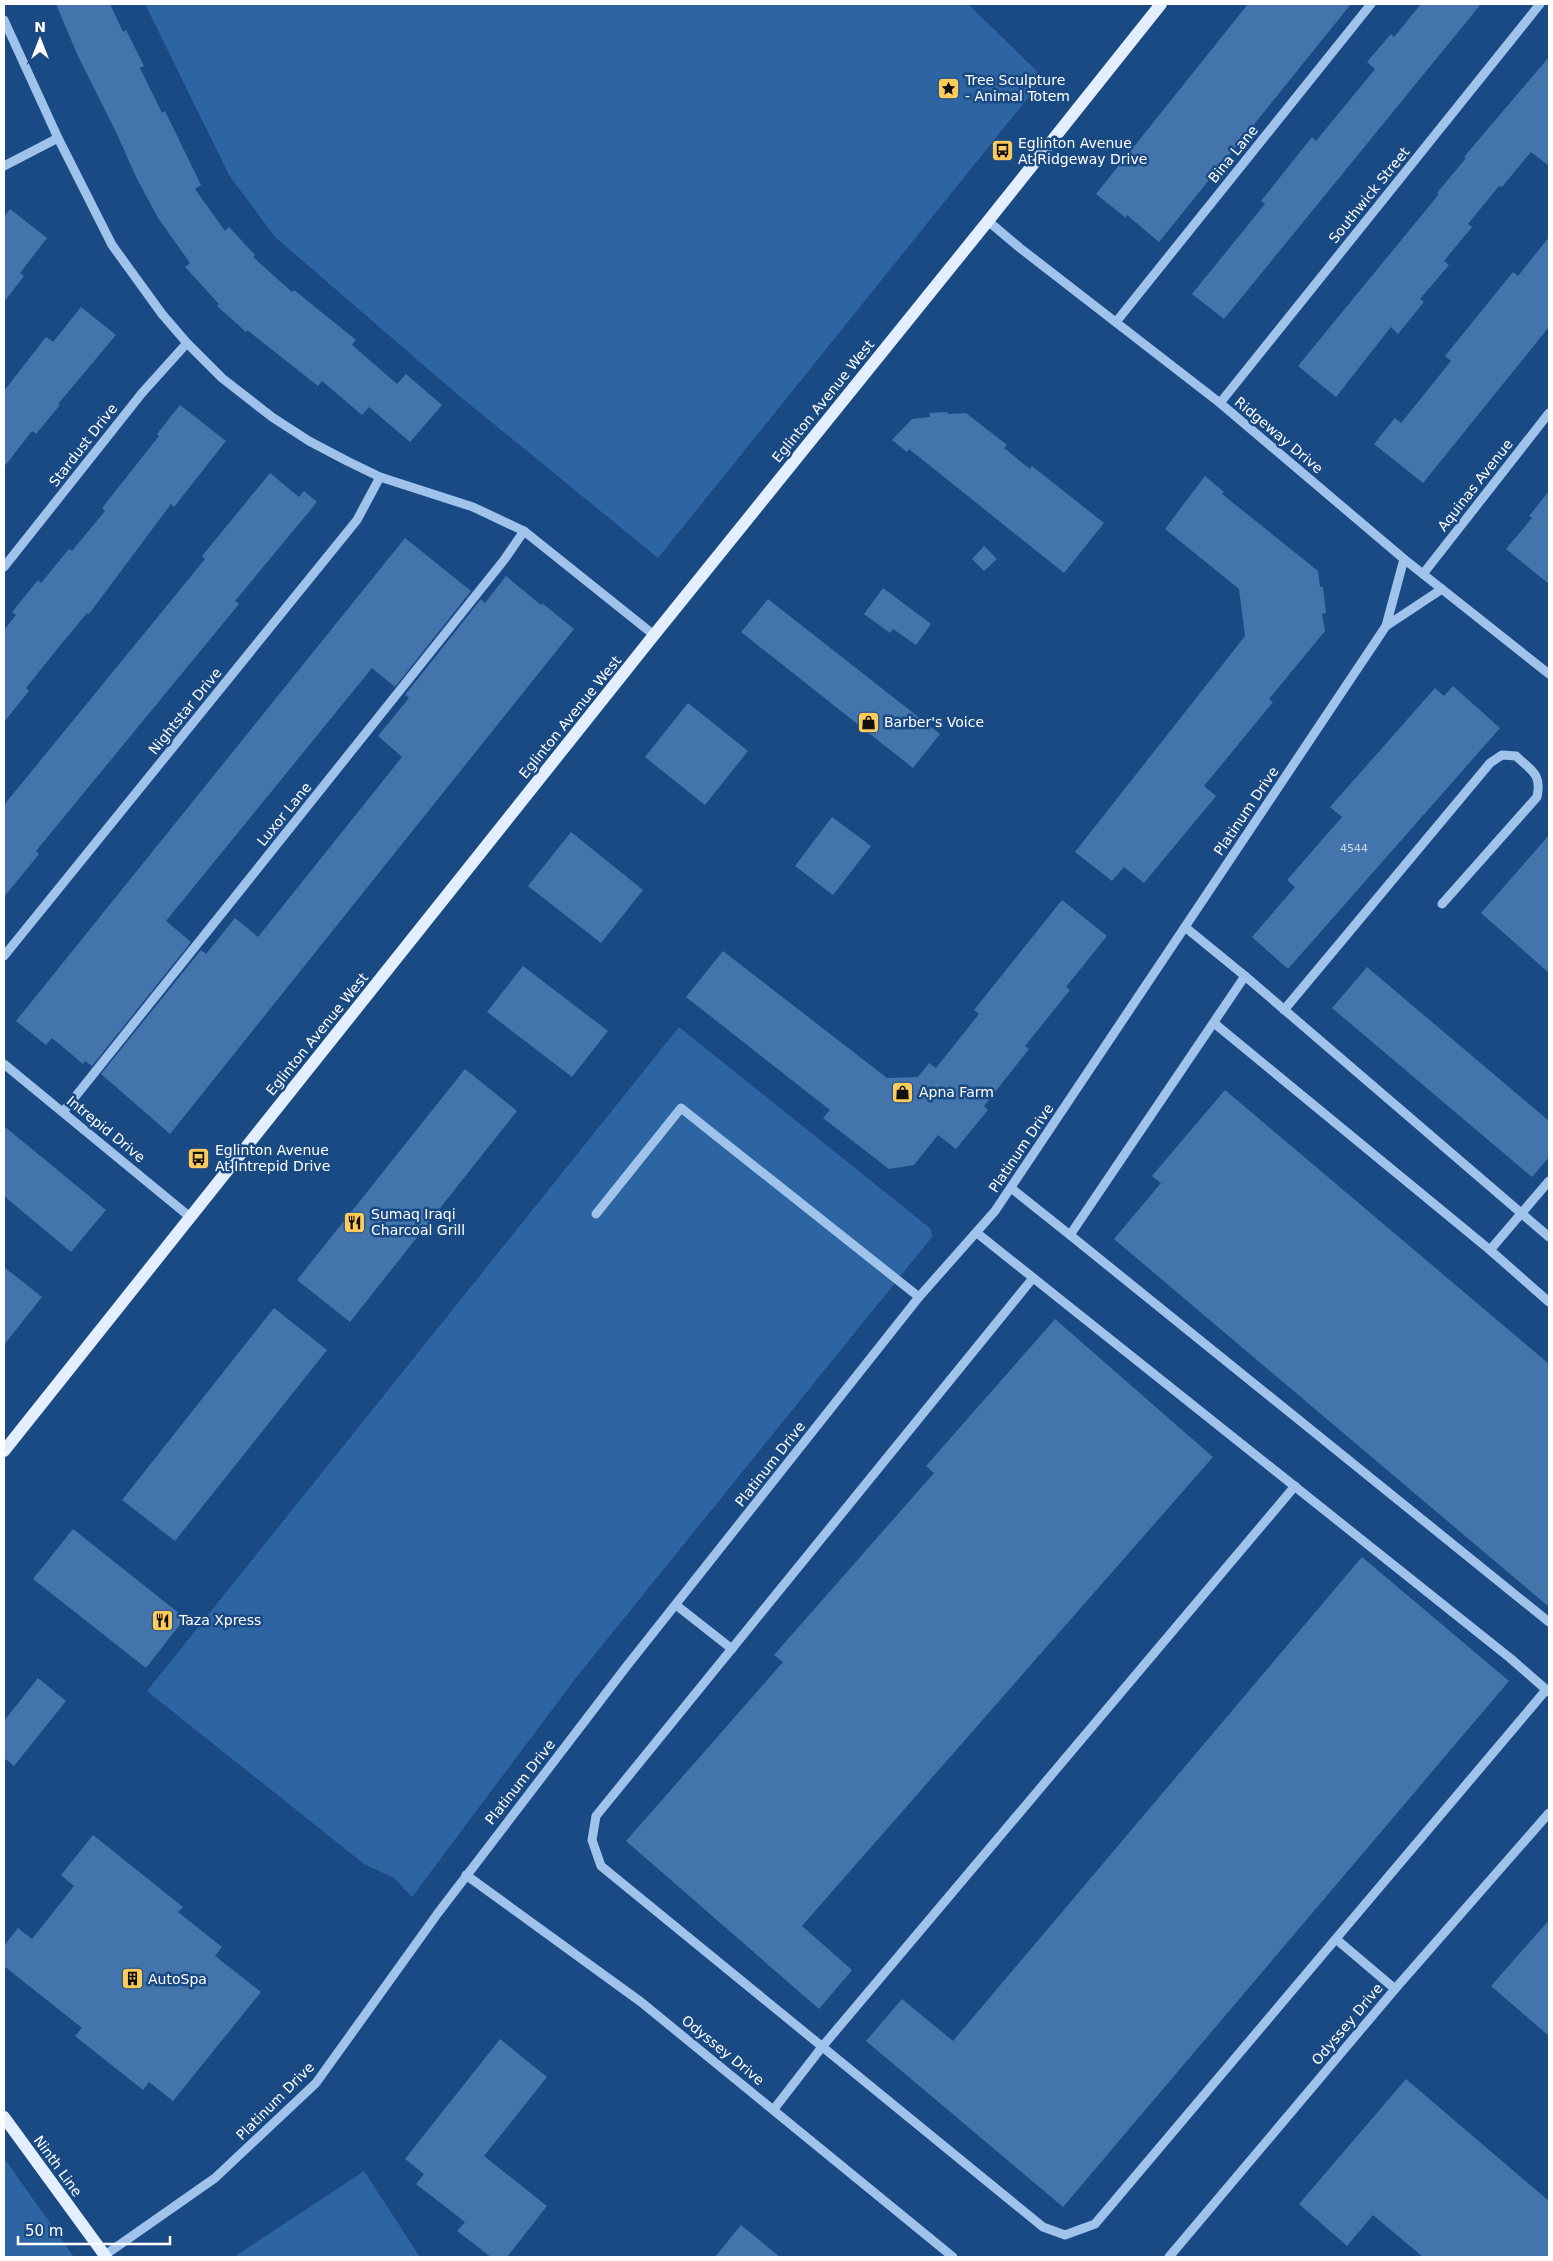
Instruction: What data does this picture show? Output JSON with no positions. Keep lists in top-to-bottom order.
{
  "streets": {
    "main road": ["Eglinton Avenue West", "Ninth Line"],
    "street": [
      "Bina Lane",
      "Southwick Street",
      "Ridgeway Drive",
      "Stardust Drive",
      "Aquinas Avenue",
      "Nightstar Drive",
      "Platinum Drive",
      "Luxor Lane",
      "Intrepid Drive",
      "Odyssey Drive"
    ]
  },
  "crossings": [
    ["Bina Lane", "Ridgeway Drive"],
    ["Southwick Street", "Ridgeway Drive"],
    ["Eglinton Avenue West", "Ridgeway Drive"],
    ["Eglinton Avenue West", "Intrepid Drive"],
    ["Ridgeway Drive", "Aquinas Avenue"],
    ["Ridgeway Drive", "Platinum Drive"],
    ["Platinum Drive", "Odyssey Drive"],
    ["Platinum Drive", "Ninth Line"],
    ["Luxor Lane", "Intrepid Drive"]
  ],
  "places": {
    "place": ["Tree Sculpture - Animal Totem"],
    "bus stop": ["Eglinton Avenue At Ridgeway Drive", "Eglinton Avenue At Intrepid Drive"],
    "shop": ["Barber's Voice", "Apna Farm"],
    "restaurant": ["Sumaq Iraqi Charcoal Grill", "Taza Xpress"],
    "building": ["AutoSpa"]
  },
  "house_numbers": ["4544"],
  "scale_bar": "50 m",
  "north": "top"
}
